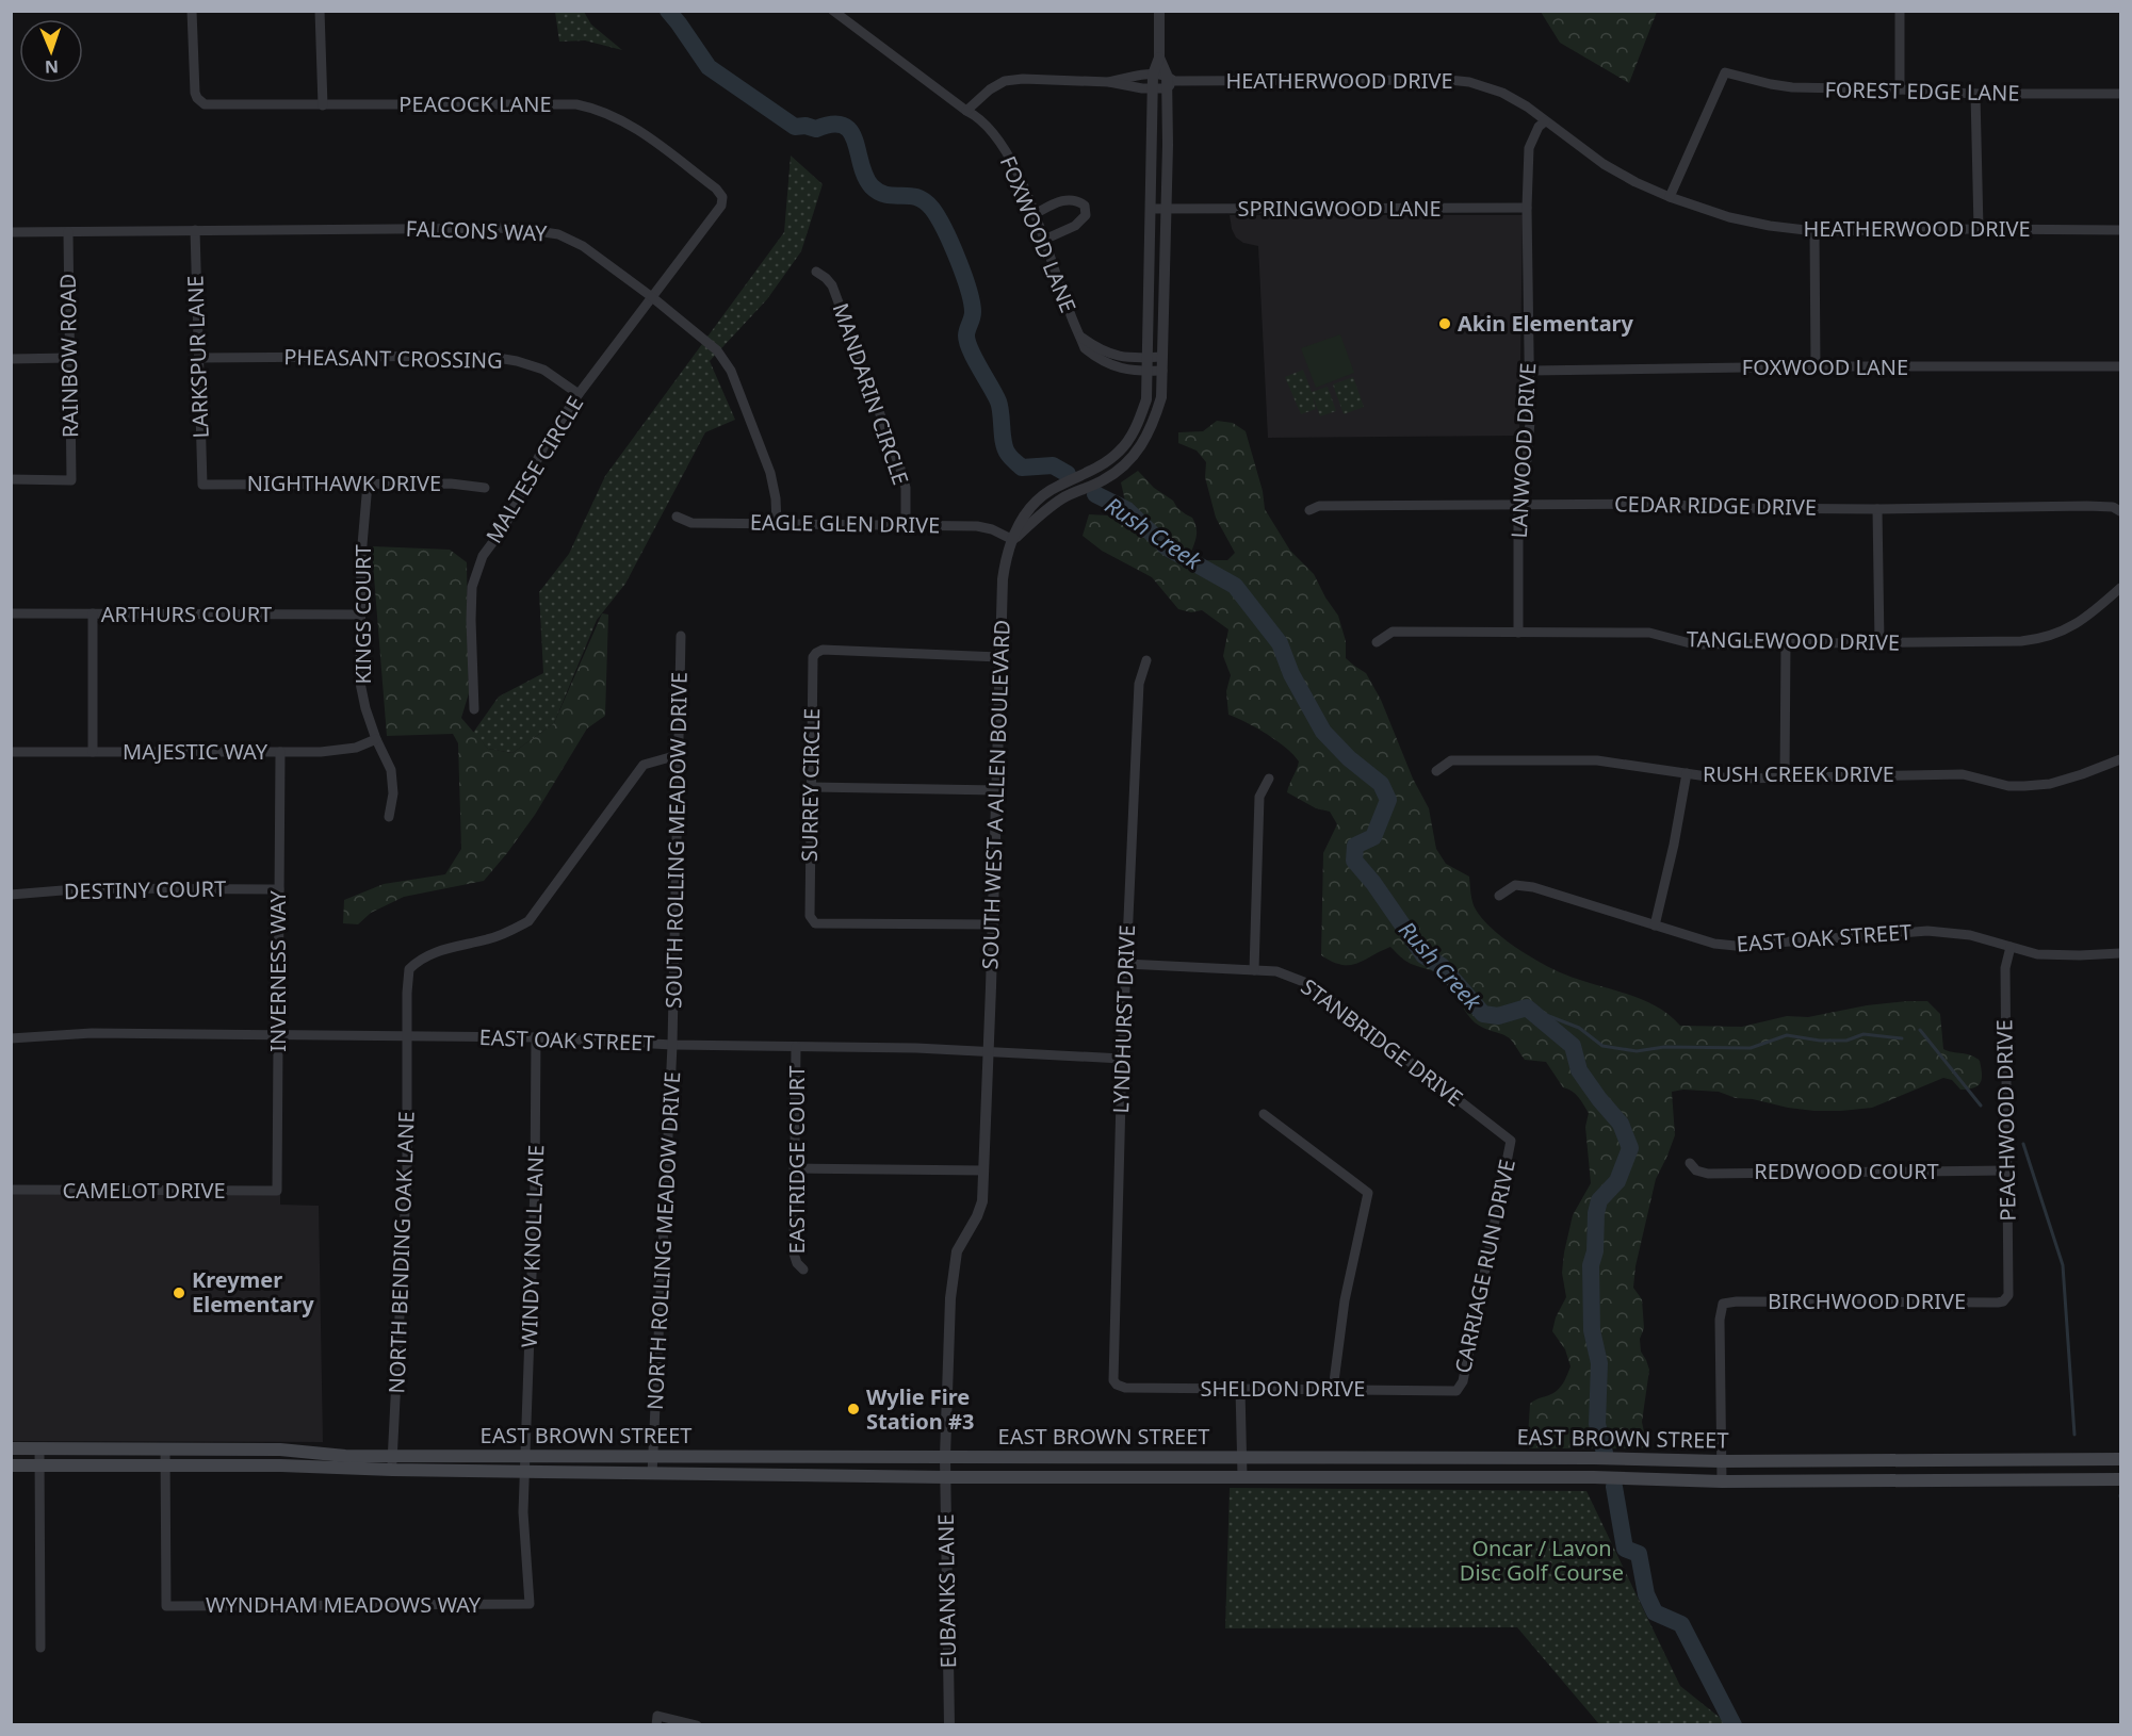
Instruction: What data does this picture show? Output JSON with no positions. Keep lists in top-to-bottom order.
{
  "streets": {
    "main road": ["EAST BROWN STREET"],
    "street": [
      "HEATHERWOOD DRIVE",
      "FOREST EDGE LANE",
      "PEACOCK LANE",
      "SPRINGWOOD LANE",
      "FALCONS WAY",
      "FOXWOOD LANE",
      "RAINBOW ROAD",
      "LARKSPUR LANE",
      "PHEASANT CROSSING",
      "MANDARIN CIRCLE",
      "LANWOOD DRIVE",
      "MALTESE CIRCLE",
      "NIGHTHAWK DRIVE",
      "CEDAR RIDGE DRIVE",
      "EAGLE GLEN DRIVE",
      "ARTHURS COURT",
      "KINGS COURT",
      "TANGLEWOOD DRIVE",
      "MAJESTIC WAY",
      "RUSH CREEK DRIVE",
      "SURREY CIRCLE",
      "SOUTH WEST A ALLEN BOULEVARD",
      "SOUTH ROLLING MEADOW DRIVE",
      "DESTINY COURT",
      "EAST OAK STREET",
      "INVERNESS WAY",
      "LYNDHURST DRIVE",
      "STANBRIDGE DRIVE",
      "PEACHWOOD DRIVE",
      "EASTRIDGE COURT",
      "REDWOOD COURT",
      "CAMELOT DRIVE",
      "NORTH ROLLING MEADOW DRIVE",
      "WINDY KNOLL LANE",
      "NORTH BENDING OAK LANE",
      "CARRIAGE RUN DRIVE",
      "BIRCHWOOD DRIVE",
      "SHELDON DRIVE",
      "EUBANKS LANE",
      "WYNDHAM MEADOWS WAY"
    ]
  },
  "crossings": [
    ["HEATHERWOOD DRIVE", "FOREST EDGE LANE"],
    ["HEATHERWOOD DRIVE", "FOXWOOD LANE"],
    ["HEATHERWOOD DRIVE", "LANWOOD DRIVE"],
    ["HEATHERWOOD DRIVE", "SOUTH WEST A ALLEN BOULEVARD"],
    ["PEACOCK LANE", "MALTESE CIRCLE"],
    ["SPRINGWOOD LANE", "LANWOOD DRIVE"],
    ["SPRINGWOOD LANE", "SOUTH WEST A ALLEN BOULEVARD"],
    ["FALCONS WAY", "RAINBOW ROAD"],
    ["FALCONS WAY", "LARKSPUR LANE"],
    ["FALCONS WAY", "MALTESE CIRCLE"],
    ["FALCONS WAY", "EAGLE GLEN DRIVE"],
    ["FOXWOOD LANE", "LANWOOD DRIVE"],
    ["FOXWOOD LANE", "SOUTH WEST A ALLEN BOULEVARD"],
    ["LARKSPUR LANE", "PHEASANT CROSSING"],
    ["LARKSPUR LANE", "NIGHTHAWK DRIVE"],
    ["PHEASANT CROSSING", "MALTESE CIRCLE"],
    ["MANDARIN CIRCLE", "EAGLE GLEN DRIVE"],
    ["LANWOOD DRIVE", "CEDAR RIDGE DRIVE"],
    ["LANWOOD DRIVE", "TANGLEWOOD DRIVE"],
    ["NIGHTHAWK DRIVE", "KINGS COURT"],
    ["EAGLE GLEN DRIVE", "SOUTH WEST A ALLEN BOULEVARD"],
    ["ARTHURS COURT", "KINGS COURT"],
    ["KINGS COURT", "MAJESTIC WAY"],
    ["MAJESTIC WAY", "INVERNESS WAY"],
    ["SURREY CIRCLE", "SOUTH WEST A ALLEN BOULEVARD"],
    ["SOUTH WEST A ALLEN BOULEVARD", "EAST OAK STREET"],
    ["SOUTH WEST A ALLEN BOULEVARD", "EUBANKS LANE"],
    ["SOUTH ROLLING MEADOW DRIVE", "EAST OAK STREET"],
    ["SOUTH ROLLING MEADOW DRIVE", "NORTH ROLLING MEADOW DRIVE"],
    ["SOUTH ROLLING MEADOW DRIVE", "NORTH BENDING OAK LANE"],
    ["DESTINY COURT", "INVERNESS WAY"],
    ["EAST OAK STREET", "INVERNESS WAY"],
    ["EAST OAK STREET", "LYNDHURST DRIVE"],
    ["EAST OAK STREET", "PEACHWOOD DRIVE"],
    ["EAST OAK STREET", "EASTRIDGE COURT"],
    ["EAST OAK STREET", "NORTH ROLLING MEADOW DRIVE"],
    ["EAST OAK STREET", "WINDY KNOLL LANE"],
    ["EAST OAK STREET", "NORTH BENDING OAK LANE"],
    ["INVERNESS WAY", "CAMELOT DRIVE"],
    ["LYNDHURST DRIVE", "STANBRIDGE DRIVE"],
    ["LYNDHURST DRIVE", "SHELDON DRIVE"],
    ["STANBRIDGE DRIVE", "CARRIAGE RUN DRIVE"],
    ["PEACHWOOD DRIVE", "REDWOOD COURT"],
    ["PEACHWOOD DRIVE", "BIRCHWOOD DRIVE"],
    ["NORTH ROLLING MEADOW DRIVE", "EAST BROWN STREET"],
    ["WINDY KNOLL LANE", "EAST BROWN STREET"],
    ["WINDY KNOLL LANE", "WYNDHAM MEADOWS WAY"],
    ["NORTH BENDING OAK LANE", "EAST BROWN STREET"],
    ["CARRIAGE RUN DRIVE", "SHELDON DRIVE"],
    ["BIRCHWOOD DRIVE", "EAST BROWN STREET"],
    ["EAST BROWN STREET", "EUBANKS LANE"],
    ["EAST BROWN STREET", "WYNDHAM MEADOWS WAY"]
  ],
  "water": ["Rush Creek"],
  "parks": ["Oncar / Lavon Disc Golf Course"],
  "places": ["Akin Elementary", "Kreymer Elementary", "Wylie Fire Station #3"],
  "north": "bottom"
}
